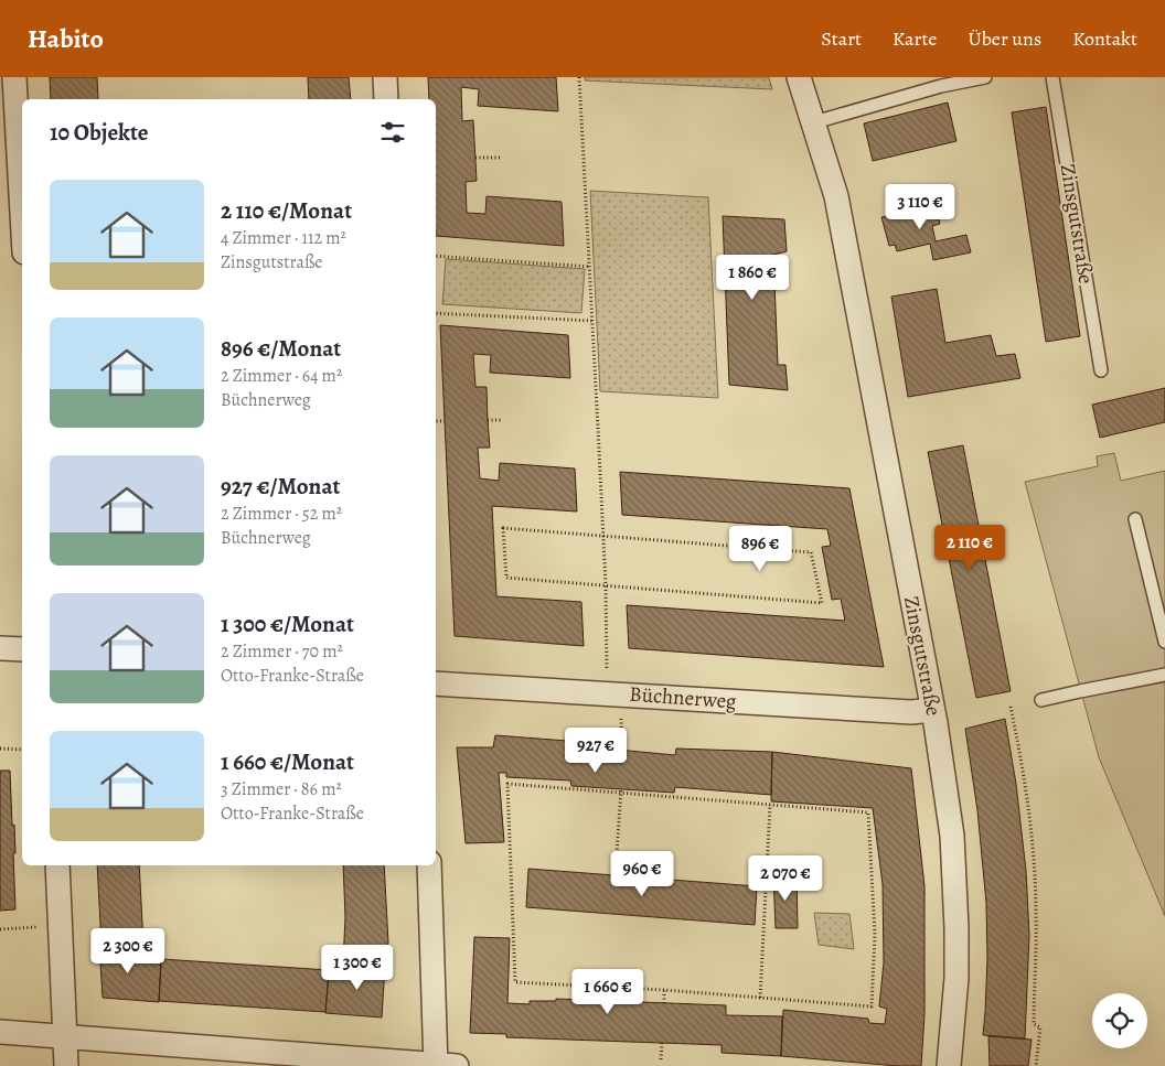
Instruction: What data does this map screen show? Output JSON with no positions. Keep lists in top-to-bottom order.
{
  "streets": {
    "street": ["Zinsgutstraße", "Büchnerweg"]
  },
  "crossings": [
    ["Zinsgutstraße", "Büchnerweg"]
  ],
  "page": {
    "header": "Habito",
    "nav": [
      "Start",
      "Karte",
      "Über uns",
      "Kontakt"
    ],
    "heading": "10 Objekte",
    "list": [
      {
        "name": "2 110 €/Monat",
        "note": "4 Zimmer · 112 m² · Zinsgutstraße"
      },
      {
        "name": "896 €/Monat",
        "note": "2 Zimmer · 64 m² · Büchnerweg"
      },
      {
        "name": "927 €/Monat",
        "note": "2 Zimmer · 52 m² · Büchnerweg"
      },
      {
        "name": "1 300 €/Monat",
        "note": "2 Zimmer · 70 m² · Otto-Franke-Straße"
      },
      {
        "name": "1 660 €/Monat",
        "note": "3 Zimmer · 86 m² · Otto-Franke-Straße"
      }
    ],
    "price": [
      "3 110 €",
      "1 860 €",
      "2 110 €",
      "896 €",
      "927 €",
      "960 €",
      "2 070 €",
      "2 300 €",
      "1 300 €",
      "1 660 €"
    ]
  }
}
